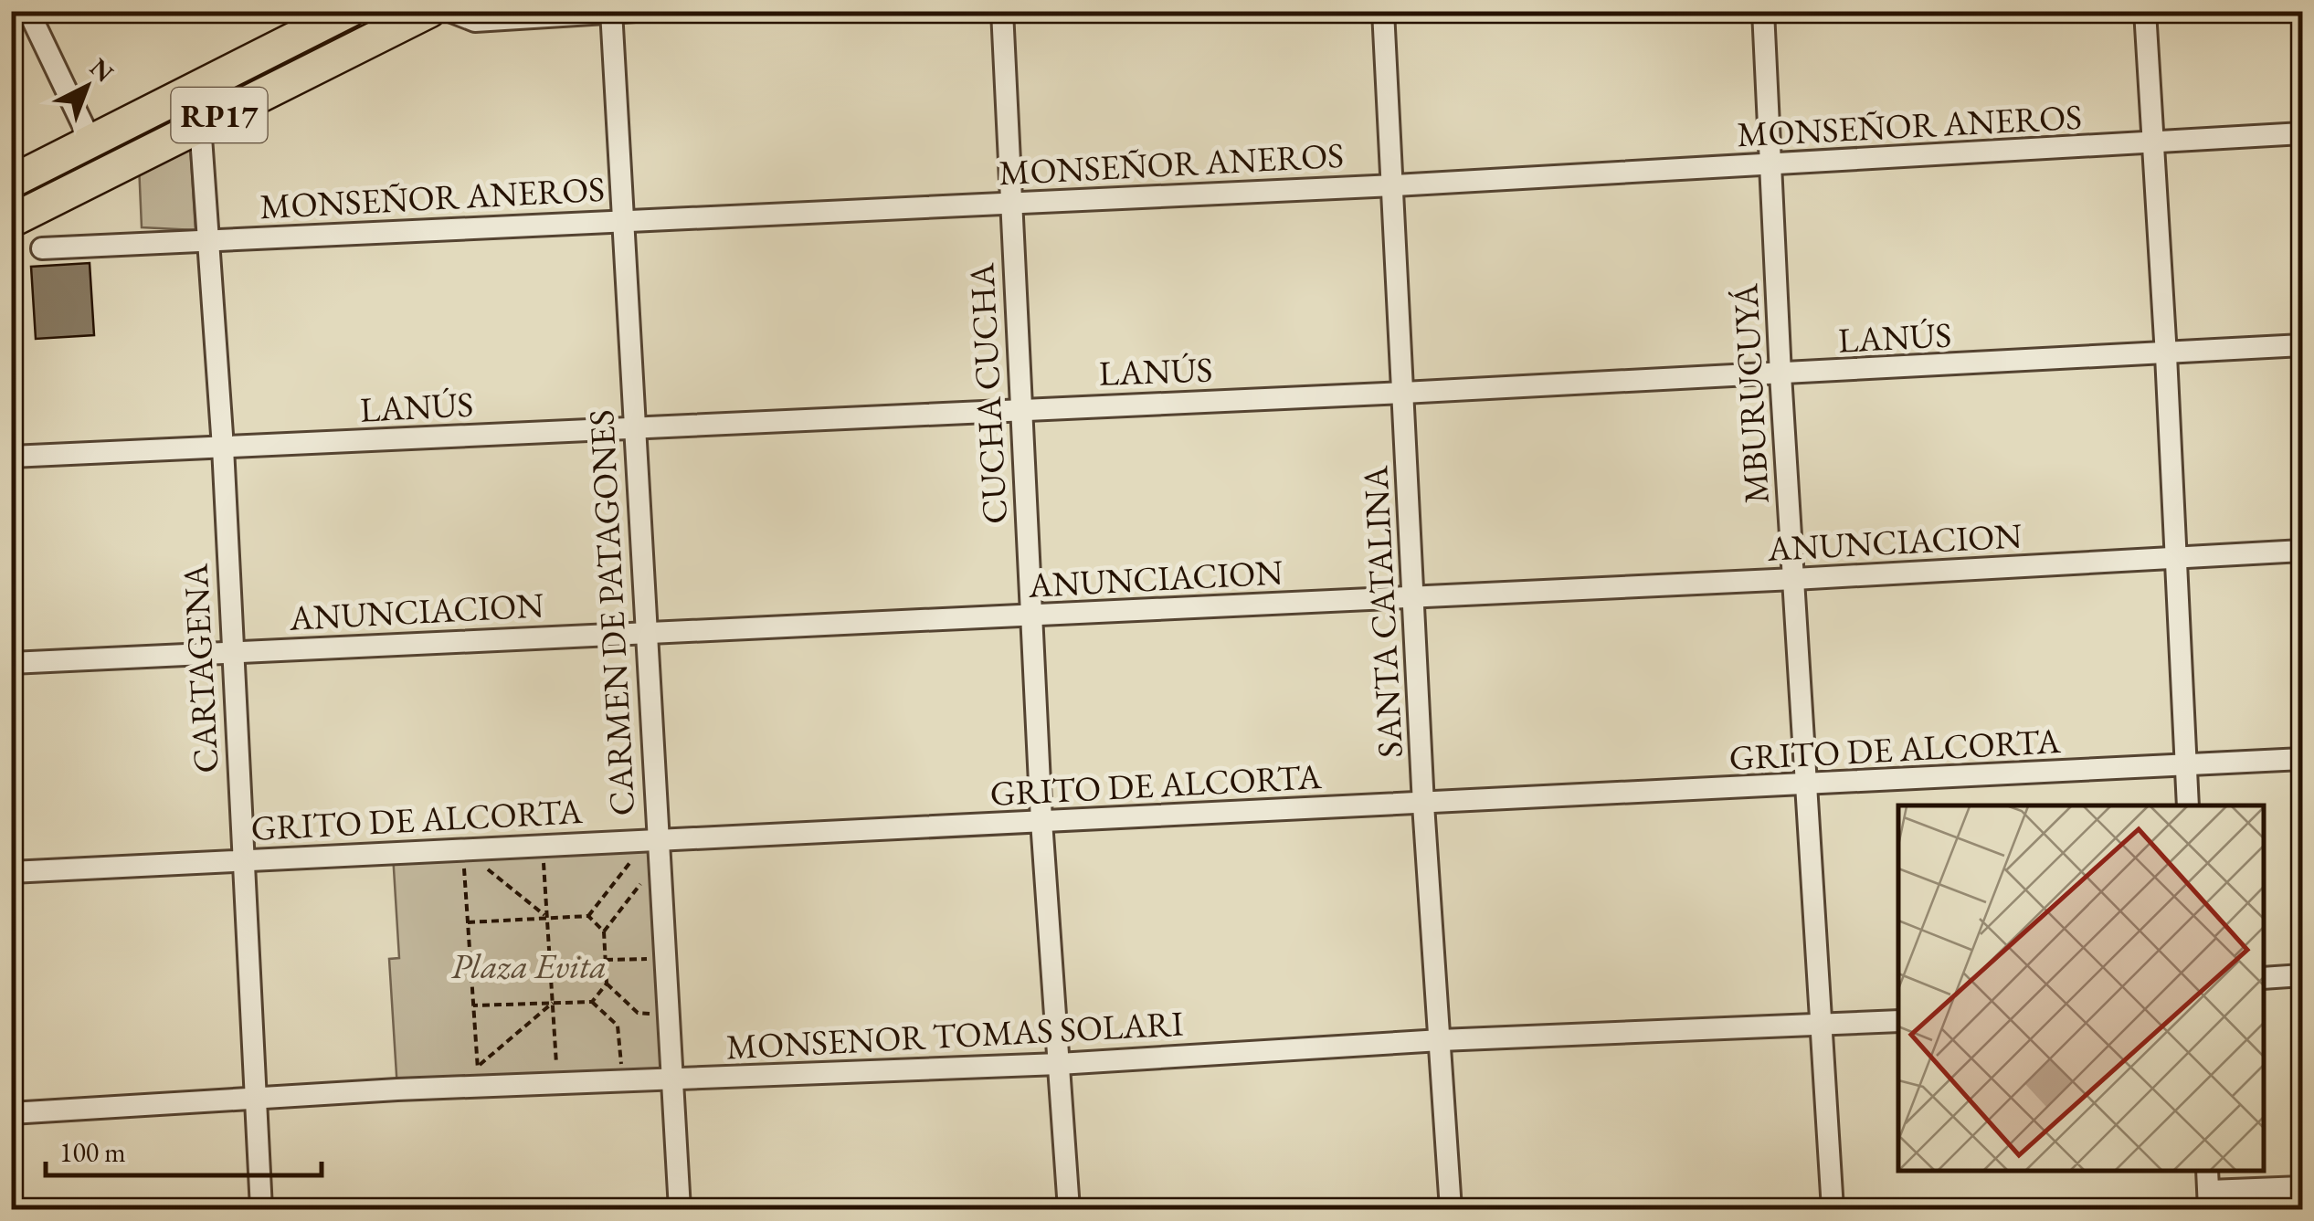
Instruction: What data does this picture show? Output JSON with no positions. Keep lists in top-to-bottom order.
{
  "streets": {
    "main road": ["RP17"],
    "street": [
      "MONSEÑOR ANEROS",
      "LANÚS",
      "CUCHA CUCHA",
      "MBURUCUYÁ",
      "ANUNCIACION",
      "SANTA CATALINA",
      "CARMEN DE PATAGONES",
      "CARTAGENA",
      "GRITO DE ALCORTA",
      "MONSENOR TOMAS SOLARI"
    ]
  },
  "crossings": [
    ["RP17", "CARTAGENA"],
    ["MONSEÑOR ANEROS", "CUCHA CUCHA"],
    ["MONSEÑOR ANEROS", "MBURUCUYÁ"],
    ["MONSEÑOR ANEROS", "SANTA CATALINA"],
    ["MONSEÑOR ANEROS", "CARMEN DE PATAGONES"],
    ["MONSEÑOR ANEROS", "CARTAGENA"],
    ["LANÚS", "CUCHA CUCHA"],
    ["LANÚS", "MBURUCUYÁ"],
    ["LANÚS", "SANTA CATALINA"],
    ["LANÚS", "CARMEN DE PATAGONES"],
    ["LANÚS", "CARTAGENA"],
    ["CUCHA CUCHA", "ANUNCIACION"],
    ["CUCHA CUCHA", "GRITO DE ALCORTA"],
    ["CUCHA CUCHA", "MONSENOR TOMAS SOLARI"],
    ["MBURUCUYÁ", "ANUNCIACION"],
    ["MBURUCUYÁ", "GRITO DE ALCORTA"],
    ["MBURUCUYÁ", "MONSENOR TOMAS SOLARI"],
    ["ANUNCIACION", "SANTA CATALINA"],
    ["ANUNCIACION", "CARMEN DE PATAGONES"],
    ["ANUNCIACION", "CARTAGENA"],
    ["SANTA CATALINA", "GRITO DE ALCORTA"],
    ["SANTA CATALINA", "MONSENOR TOMAS SOLARI"],
    ["CARMEN DE PATAGONES", "GRITO DE ALCORTA"],
    ["CARMEN DE PATAGONES", "MONSENOR TOMAS SOLARI"],
    ["CARTAGENA", "GRITO DE ALCORTA"],
    ["CARTAGENA", "MONSENOR TOMAS SOLARI"]
  ],
  "parks": ["Plaza Evita"],
  "scale_bar": "100 m",
  "north": "top right"
}
